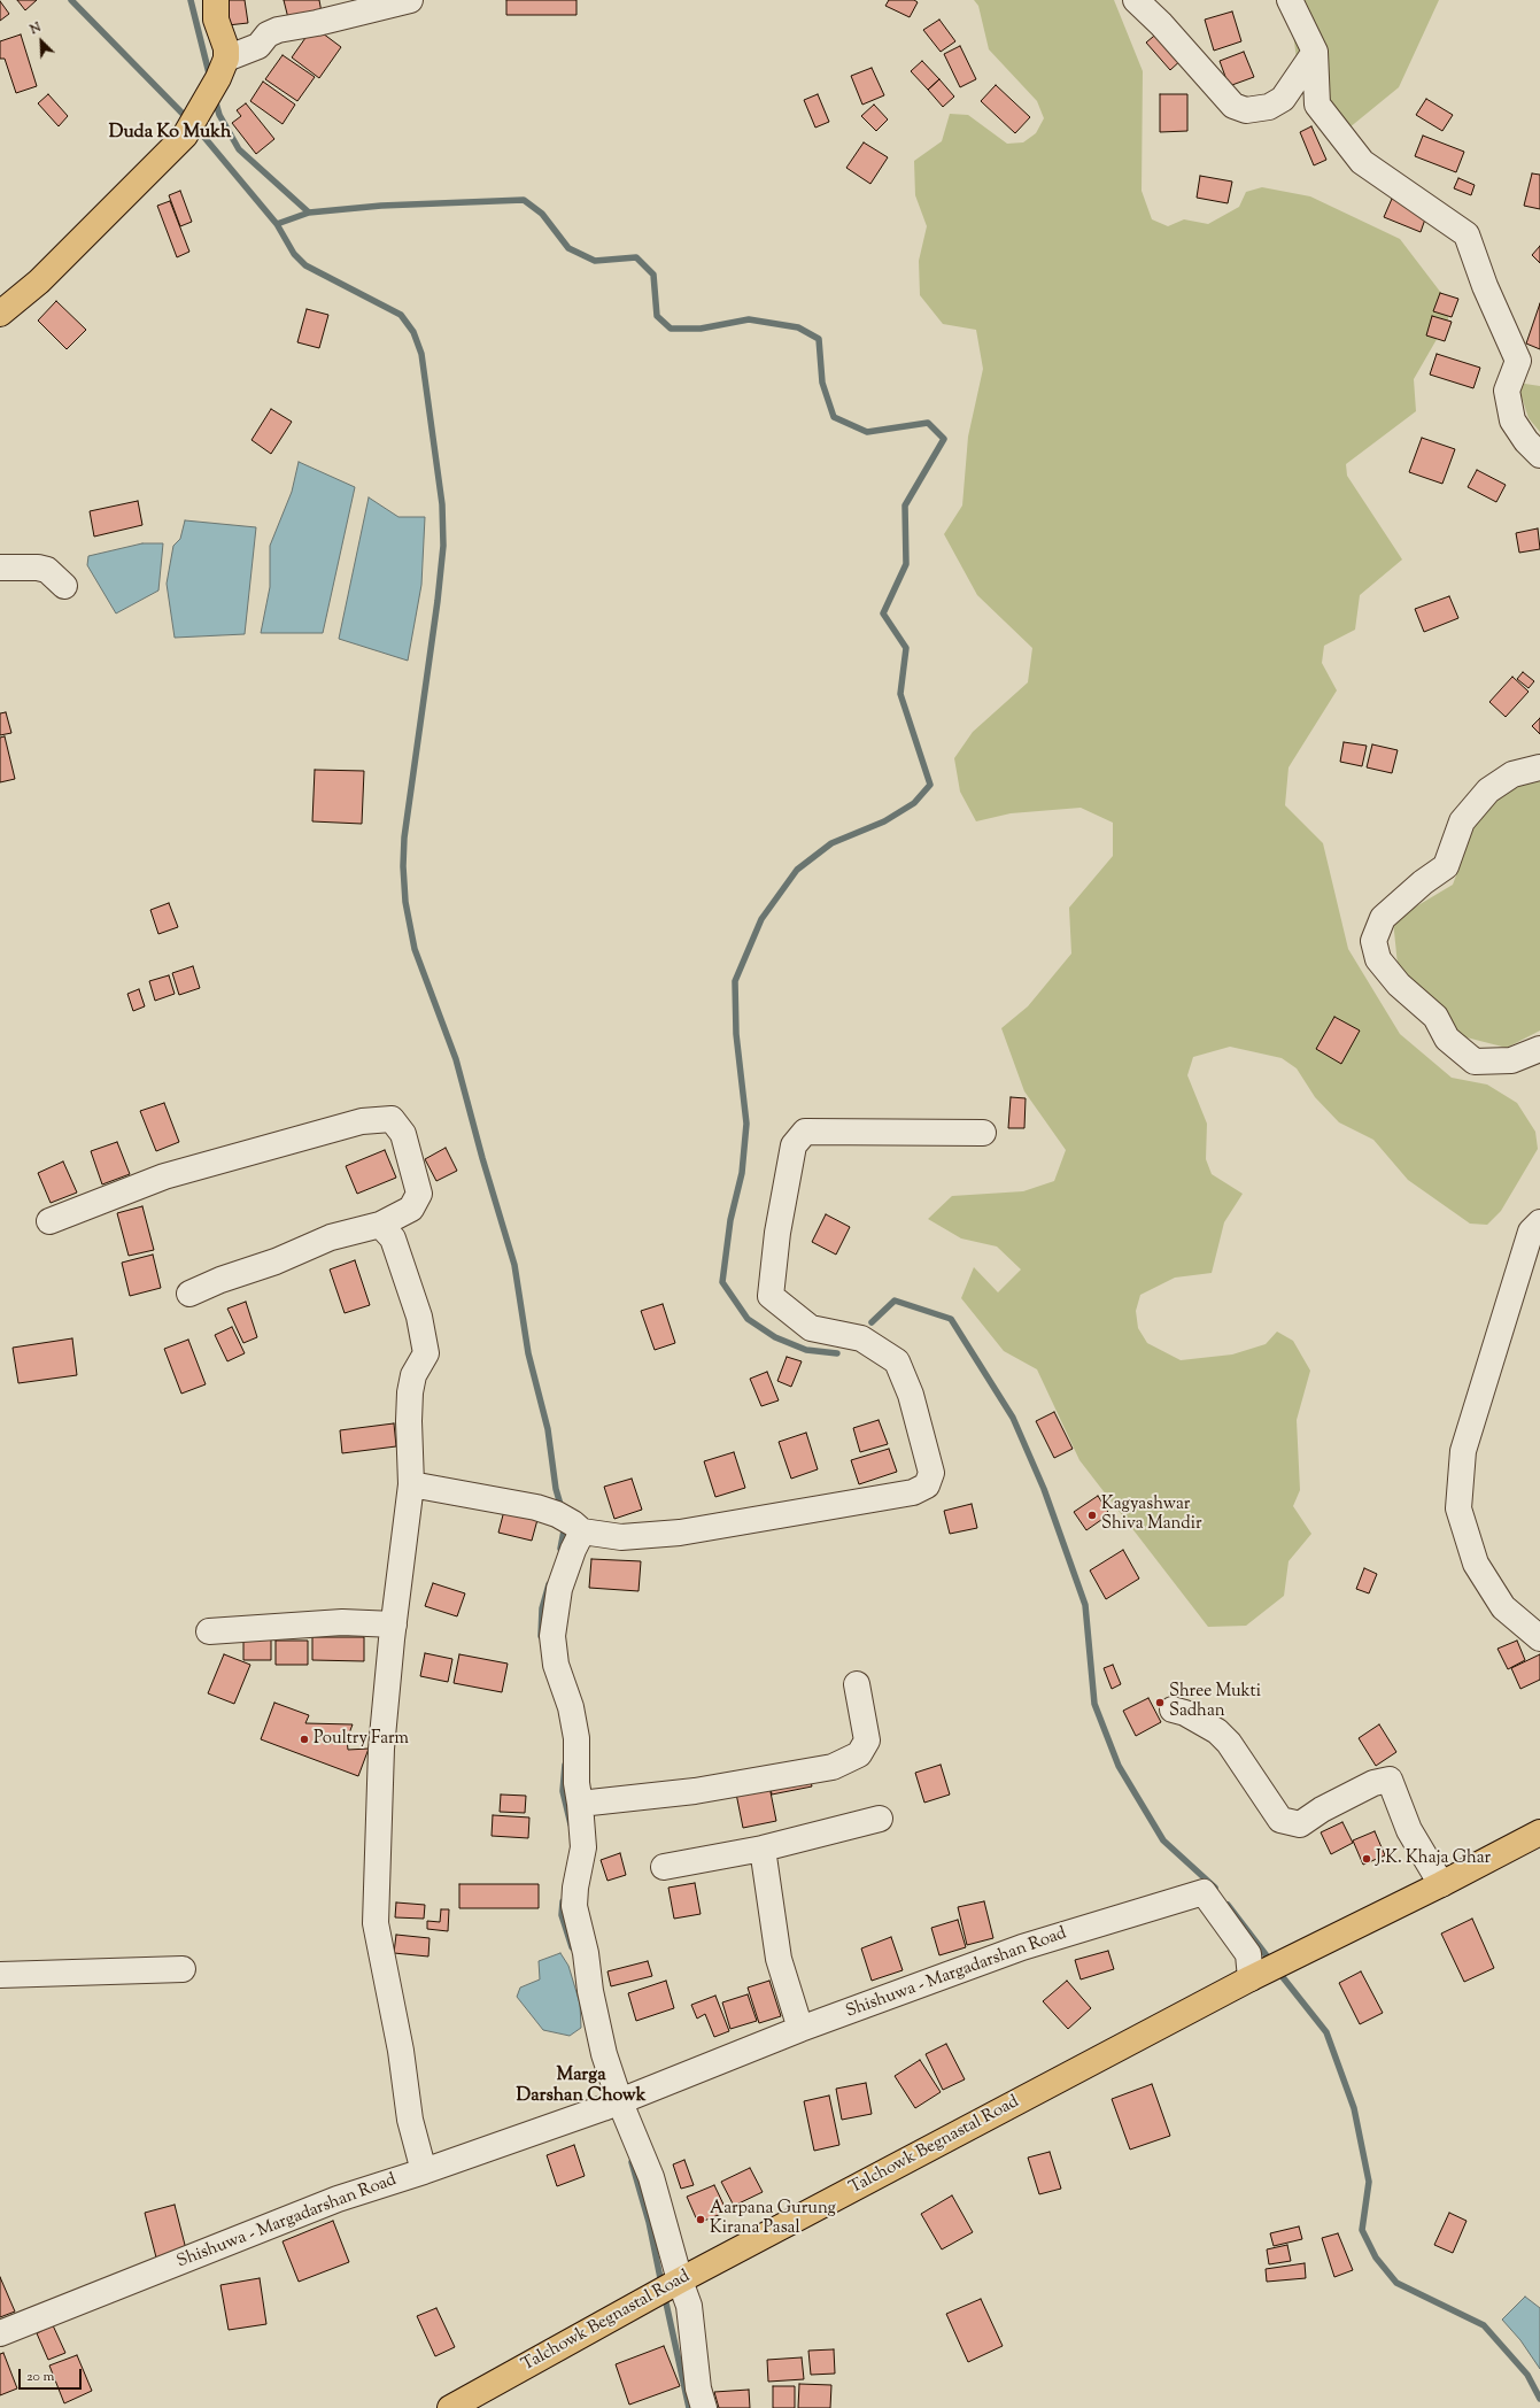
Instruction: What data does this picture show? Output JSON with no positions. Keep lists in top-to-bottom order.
{
  "streets": {
    "main road": ["Talchowk Begnastal Road"],
    "street": ["Shishuwa - Margadarshan Road"]
  },
  "crossings": [
    ["Shishuwa - Margadarshan Road", "Talchowk Begnastal Road"]
  ],
  "districts": ["Duda Ko Mukh", "Marga Darshan Chowk"],
  "places": [
    "Kagyashwar Shiva Mandir",
    "Shree Mukti Sadhan",
    "Poultry Farm",
    "J.K. Khaja Ghar",
    "Aarpana Gurung Kirana Pasal"
  ],
  "scale_bar": "20 m",
  "north": "top left"
}
